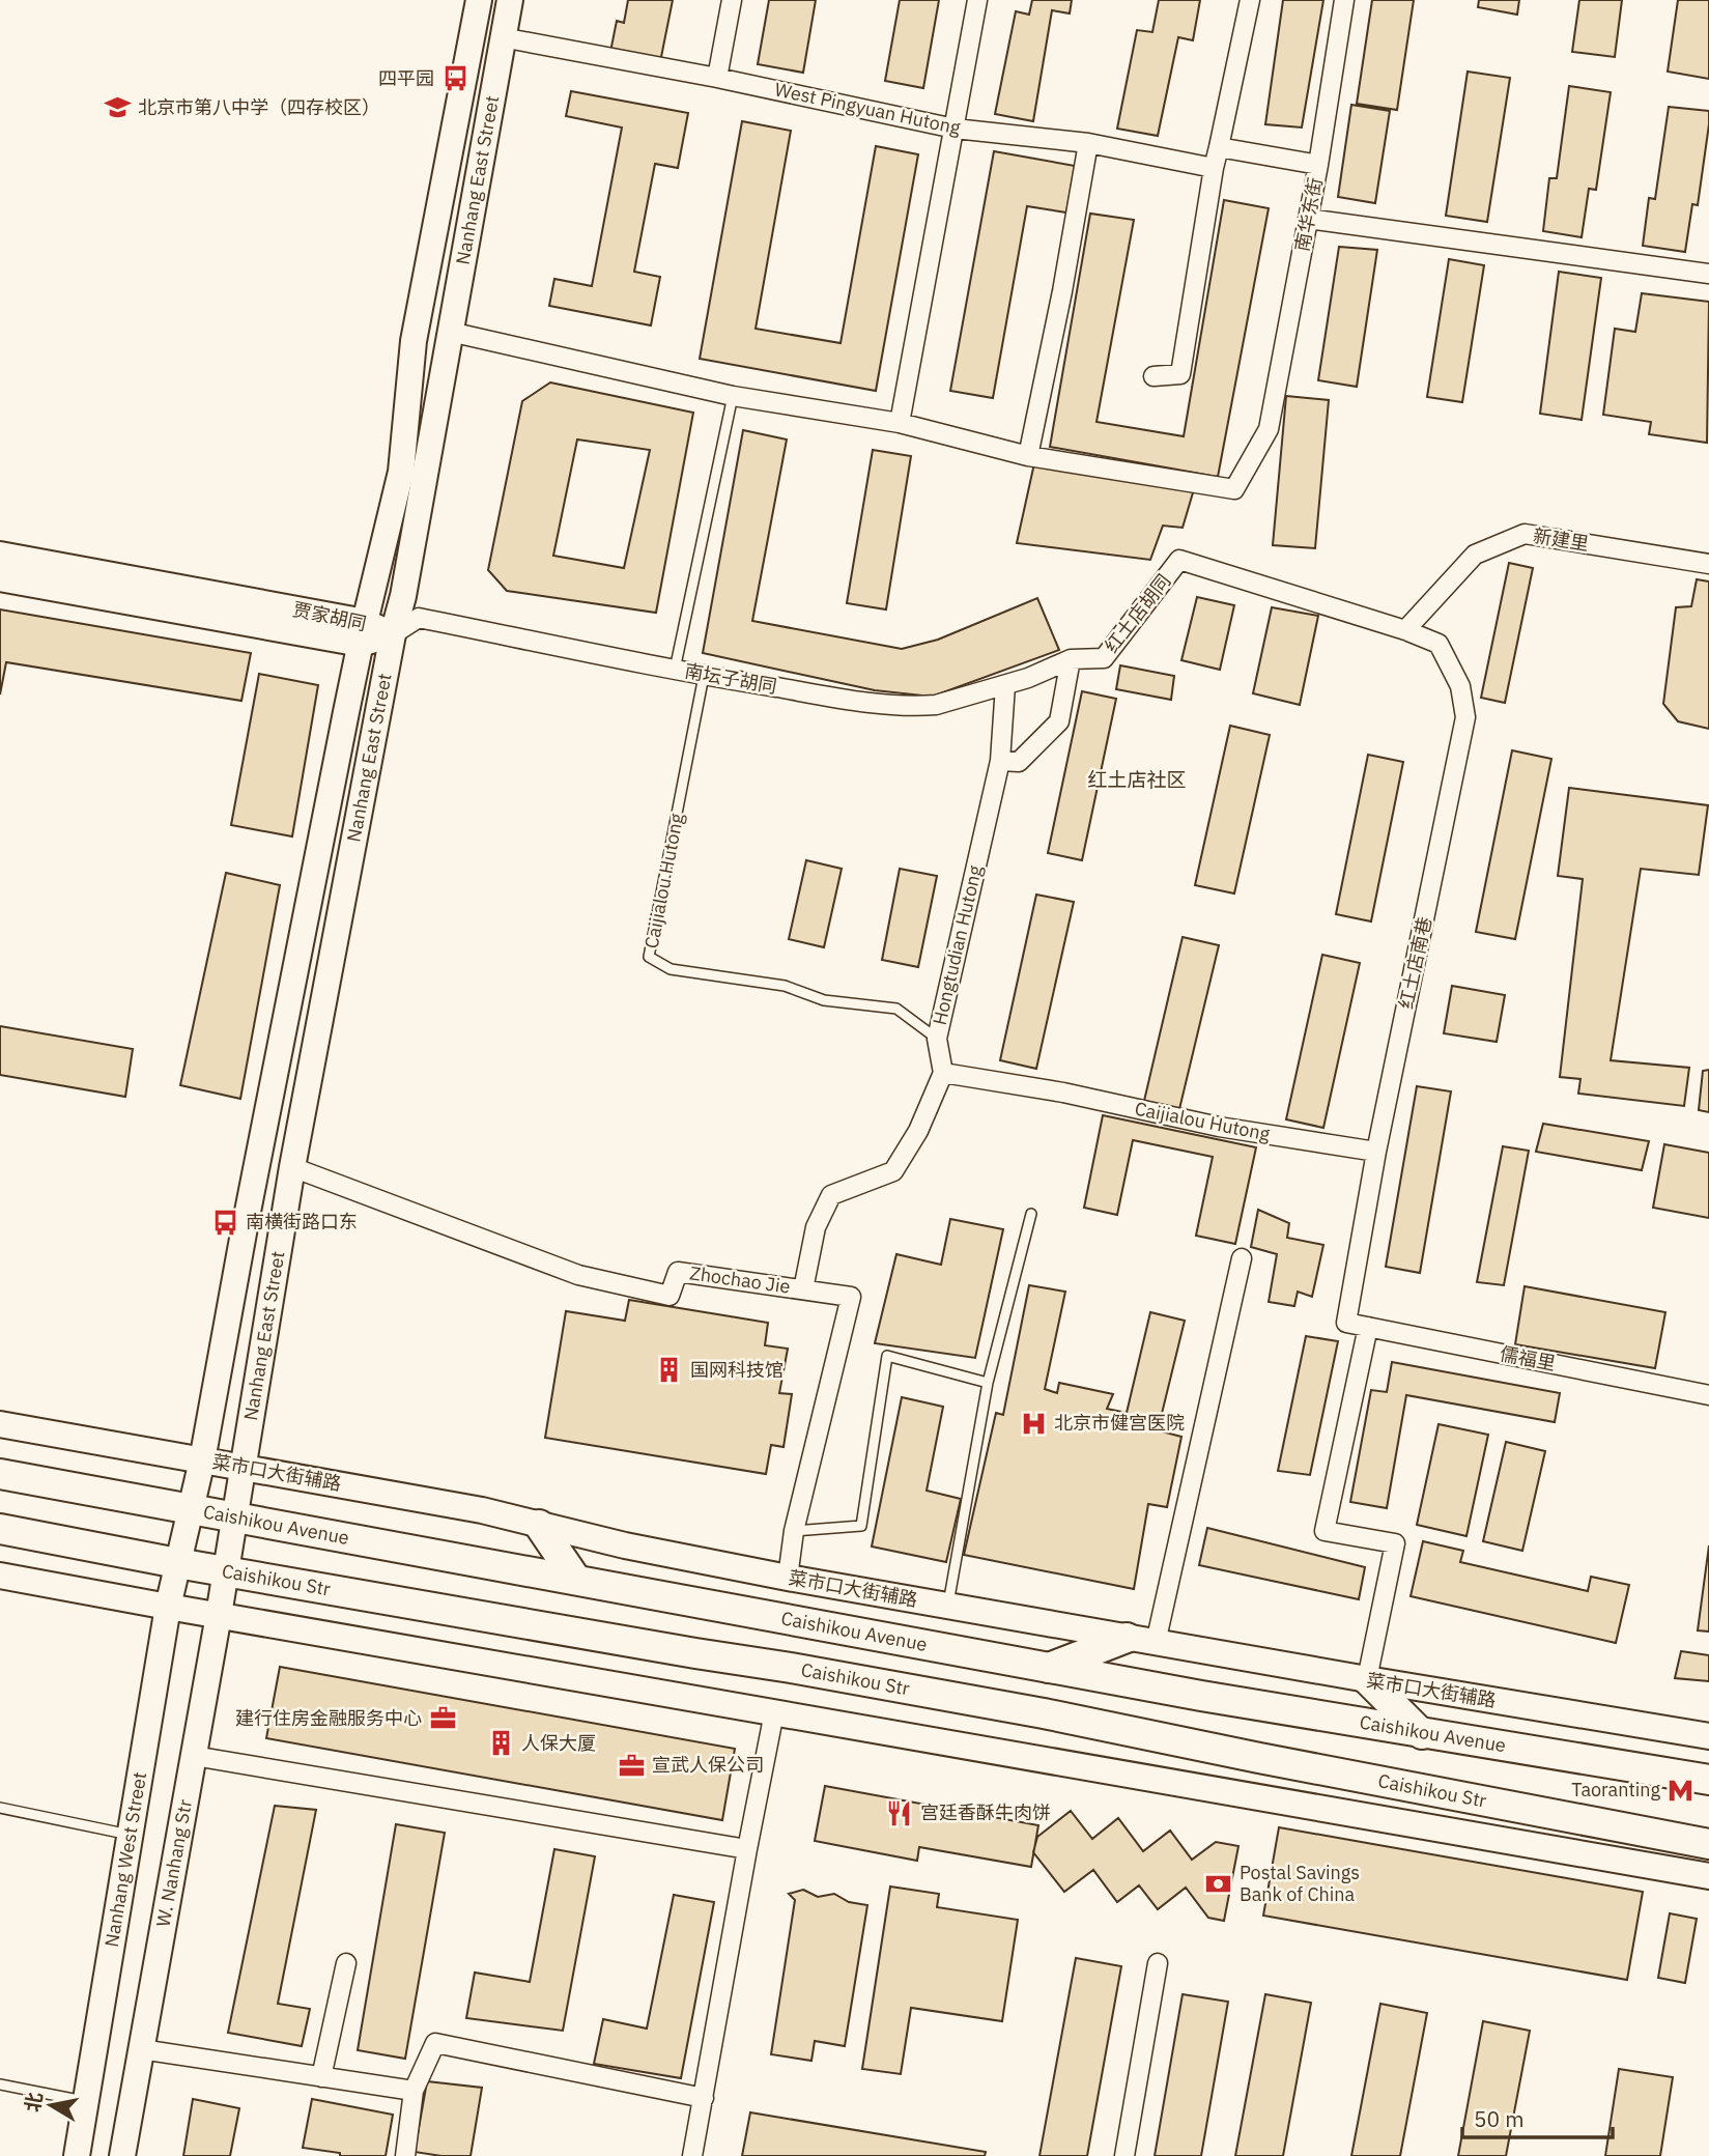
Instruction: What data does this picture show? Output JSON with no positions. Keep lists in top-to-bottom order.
{
  "streets": {
    "main road": [
      "Nanhang East Street",
      "贾家胡同",
      "菜市口大街辅路",
      "Caishikou Avenue",
      "Caishikou Str",
      "Nanhang West Street",
      "W. Nanhang Str"
    ],
    "street": [
      "West Pingyuan Hutong",
      "南华东街",
      "新建里",
      "红土店胡同",
      "南坛子胡同",
      "Caijialou Hutong",
      "Hongtudian Hutong",
      "红土店南巷",
      "Zhochao Jie",
      "儒福里"
    ]
  },
  "crossings": [
    ["West Pingyuan Hutong", "Nanhang East Street"],
    ["Nanhang East Street", "贾家胡同"],
    ["Nanhang East Street", "南坛子胡同"],
    ["Nanhang East Street", "Zhochao Jie"],
    ["Nanhang East Street", "菜市口大街辅路"],
    ["Nanhang East Street", "Caishikou Avenue"],
    ["Nanhang East Street", "Caishikou Str"],
    ["Nanhang East Street", "Nanhang West Street"],
    ["Nanhang East Street", "W. Nanhang Str"],
    ["新建里", "红土店胡同"],
    ["新建里", "红土店南巷"],
    ["红土店胡同", "南坛子胡同"],
    ["红土店胡同", "红土店南巷"],
    ["贾家胡同", "南坛子胡同"],
    ["南坛子胡同", "Caijialou Hutong"],
    ["Caijialou Hutong", "Hongtudian Hutong"],
    ["Caijialou Hutong", "红土店南巷"],
    ["红土店南巷", "儒福里"],
    ["Zhochao Jie", "菜市口大街辅路"],
    ["Caishikou Str", "Nanhang West Street"],
    ["Caishikou Str", "W. Nanhang Str"]
  ],
  "districts": ["红土店社区"],
  "places": {
    "bus stop": ["四平园", "南横街路口东"],
    "school or university": ["北京市第八中学（四存校区）"],
    "building": ["国网科技馆", "人保大厦"],
    "hospital": ["北京市健宫医院"],
    "office": ["建行住房金融服务中心", "宣武人保公司"],
    "metro station": ["Taoranting"],
    "restaurant": ["宫廷香酥牛肉饼"],
    "bank": ["Postal Savings Bank of China"]
  },
  "scale_bar": "50 m",
  "north": "left"
}
